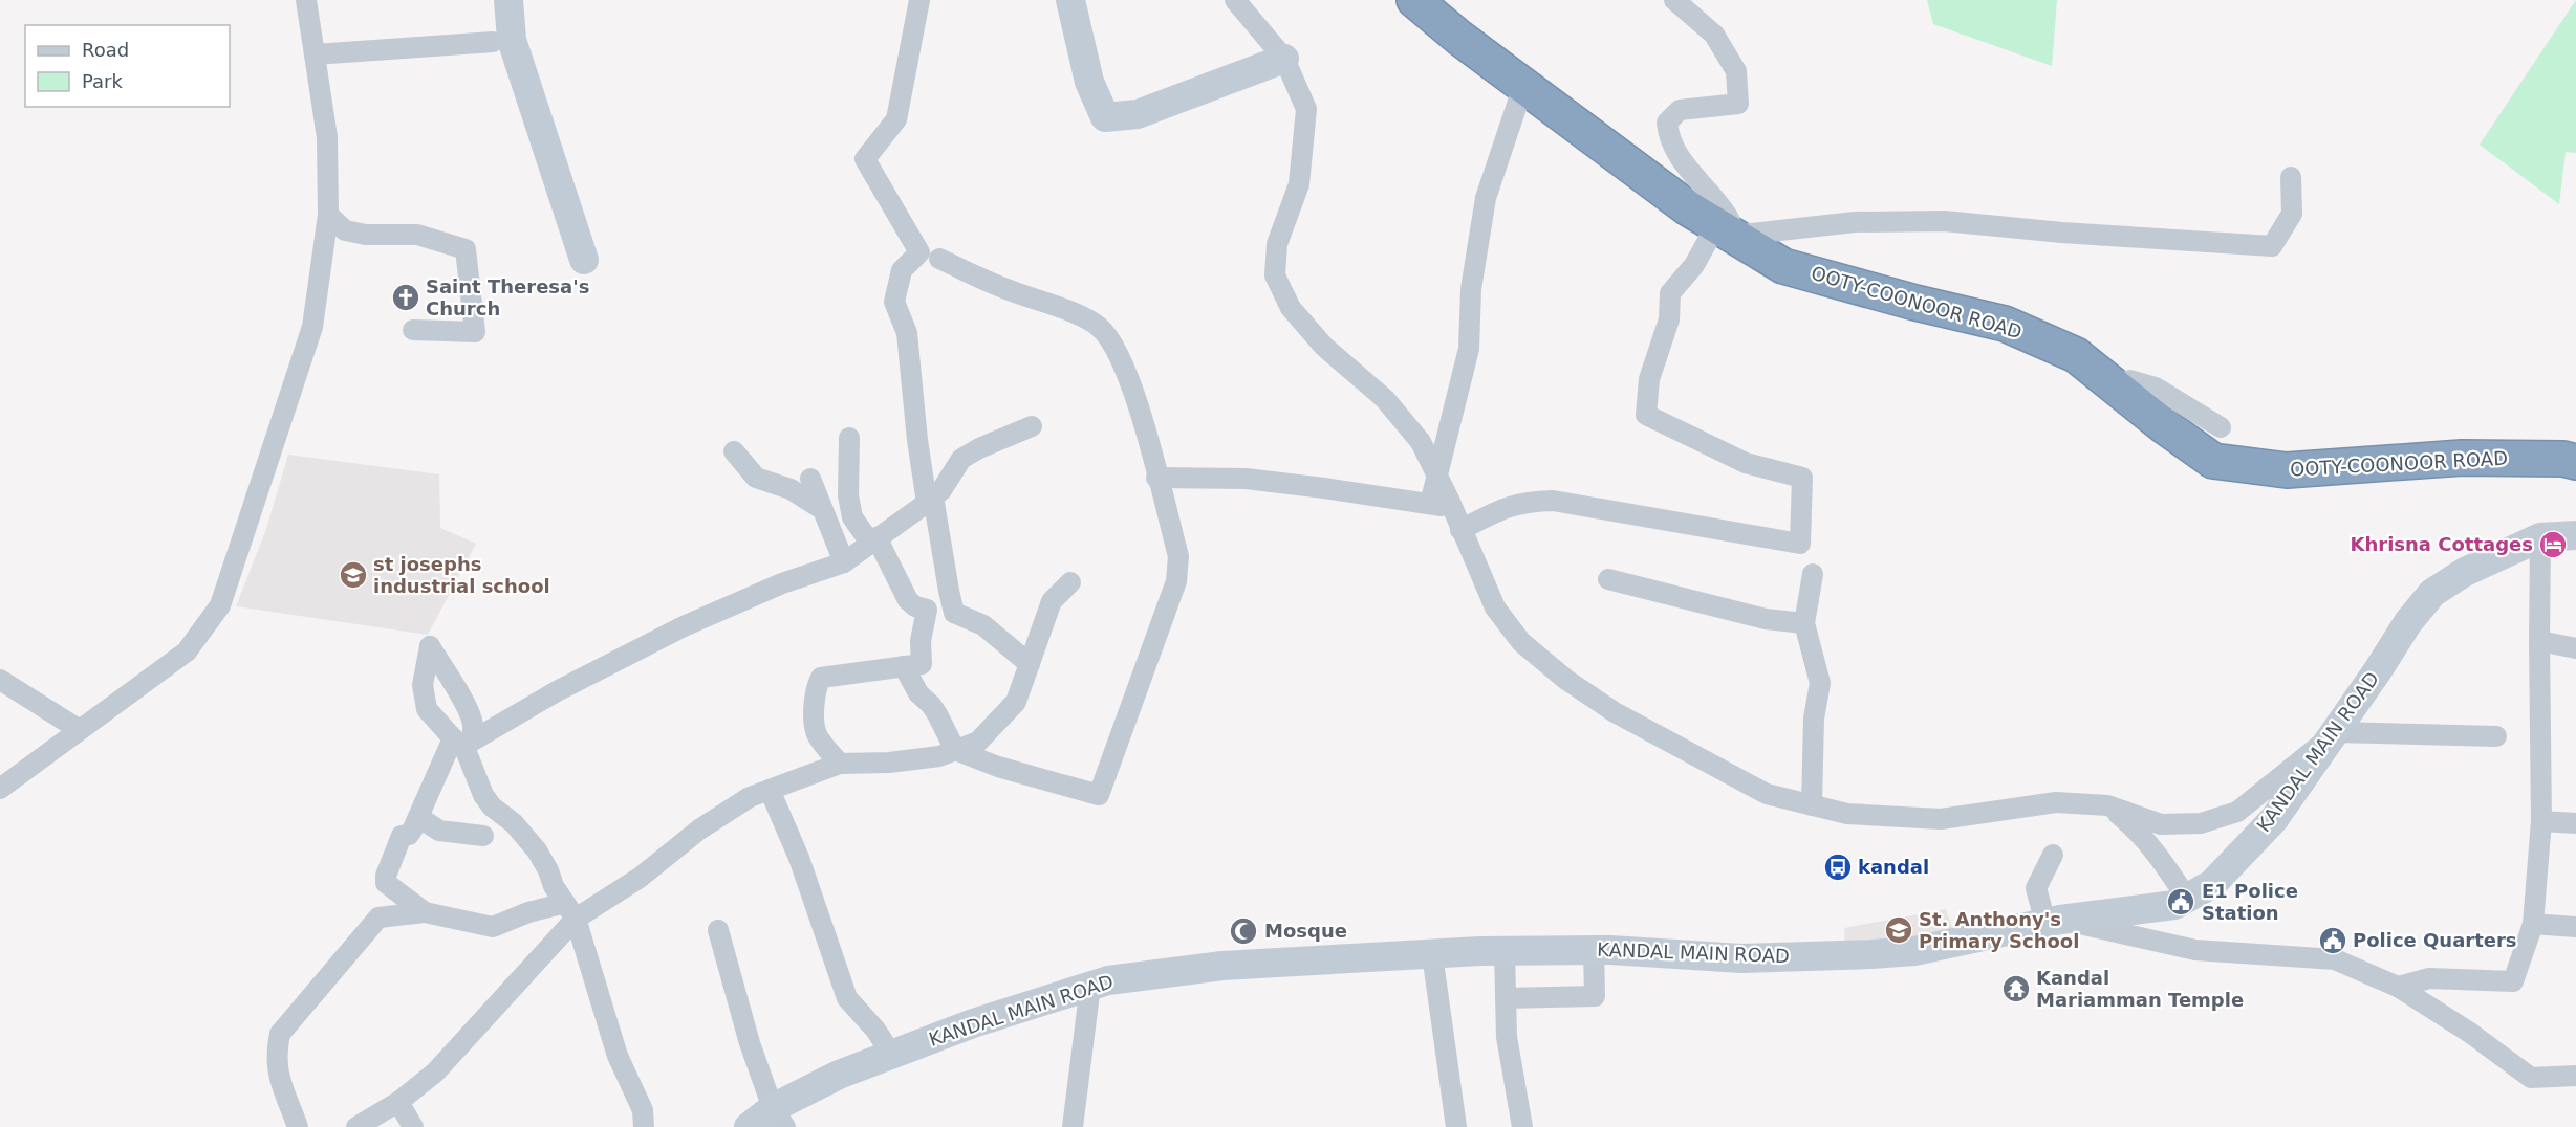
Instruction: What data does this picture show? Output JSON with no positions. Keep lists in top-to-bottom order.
{
  "streets": {
    "highway": ["OOTY-COONOOR ROAD"],
    "street": ["KANDAL MAIN ROAD"]
  },
  "places": {
    "church": ["Saint Theresa's Church"],
    "hotel": ["Khrisna Cottages"],
    "school or university": ["st josephs industrial school", "St. Anthony's Primary School"],
    "bus stop": ["kandal"],
    "public building": ["E1 Police Station", "Police Quarters"],
    "mosque": ["Mosque"],
    "temple": ["Kandal Mariamman Temple"]
  },
  "legend": ["Road", "Park"]
}
